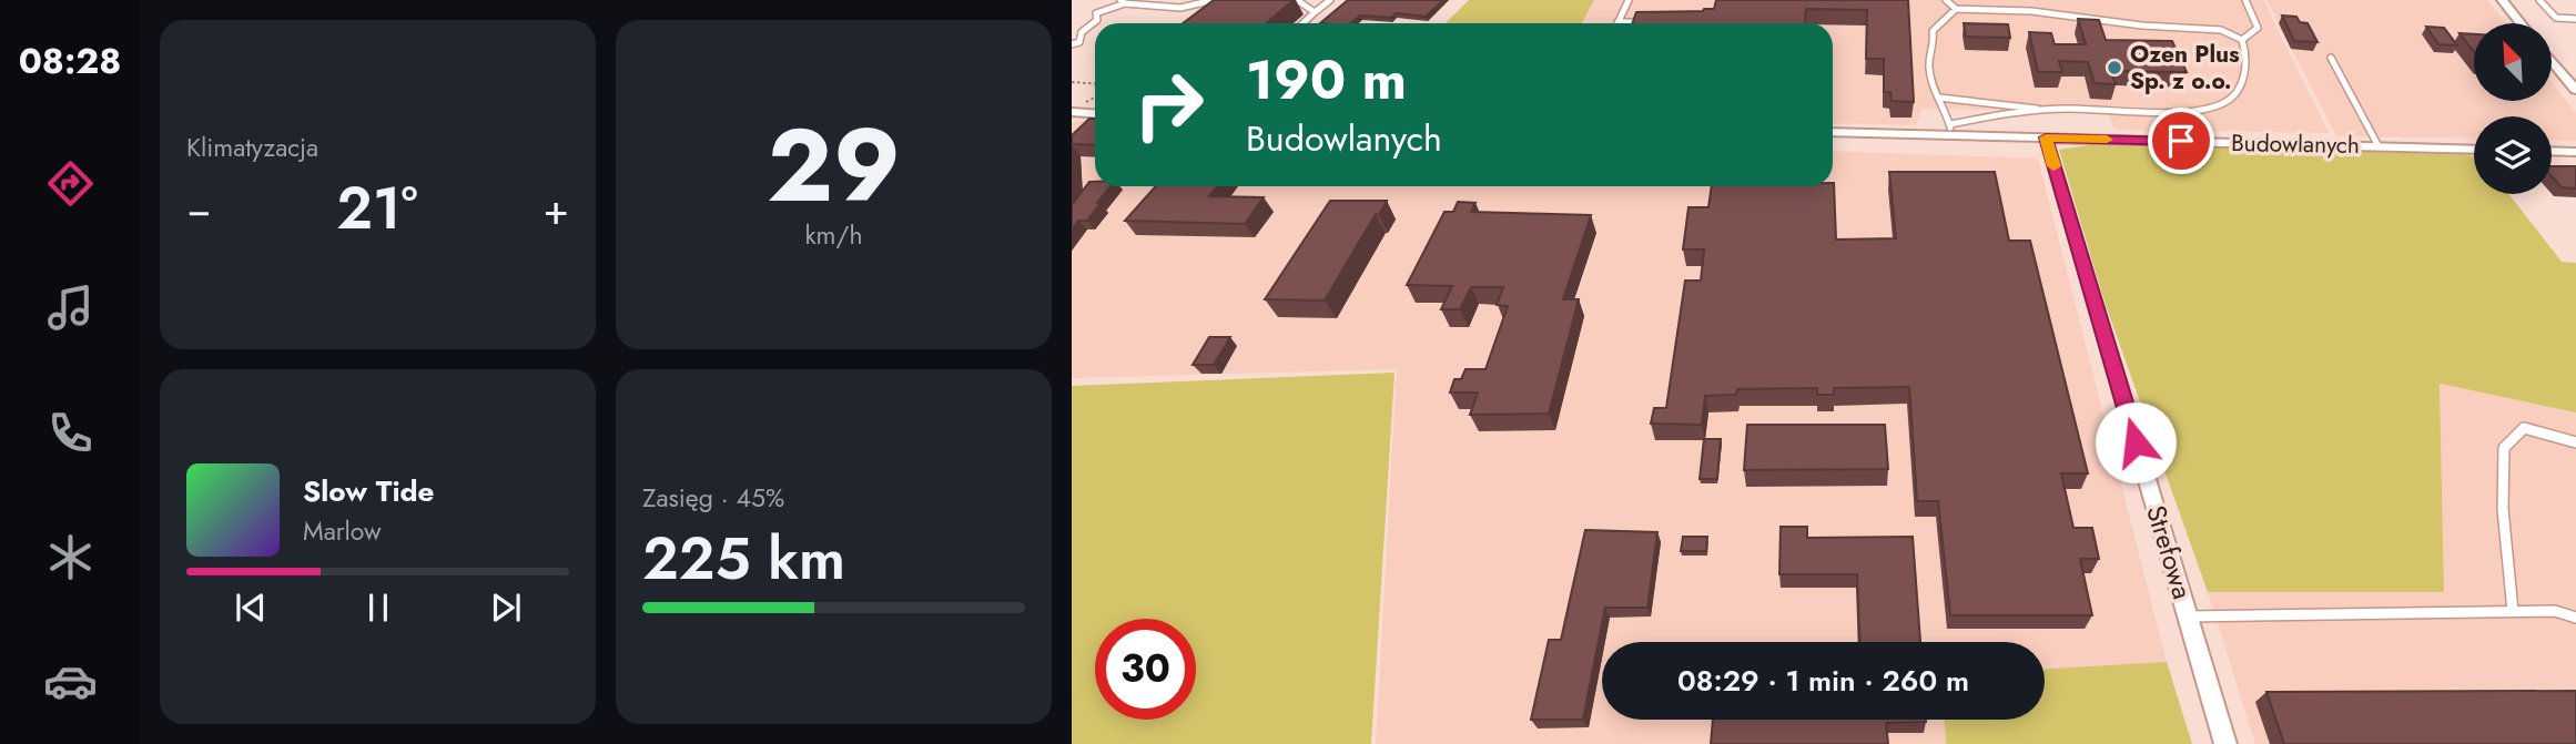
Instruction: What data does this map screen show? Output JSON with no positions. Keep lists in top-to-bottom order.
{
  "streets": {
    "street": ["Budowlanych", "Strefowa"]
  },
  "crossings": [
    ["Budowlanych", "Strefowa"]
  ],
  "places": ["Ozen Plus Sp. z o.o."],
  "north": "top left",
  "page": {
    "tabs": "08:28",
    "tile": [
      "Klimatyzacja",
      ["29", "km/h"],
      ["Zasięg · 45%", "225 km"]
    ],
    "turn": ["190 m", "Budowlanych"],
    "heat": ["−", "21°", "+"],
    "song": ["Slow Tide", "Marlow"],
    "limit": "30",
    "trip": "08:29 · 1 min · 260 m"
  }
}
